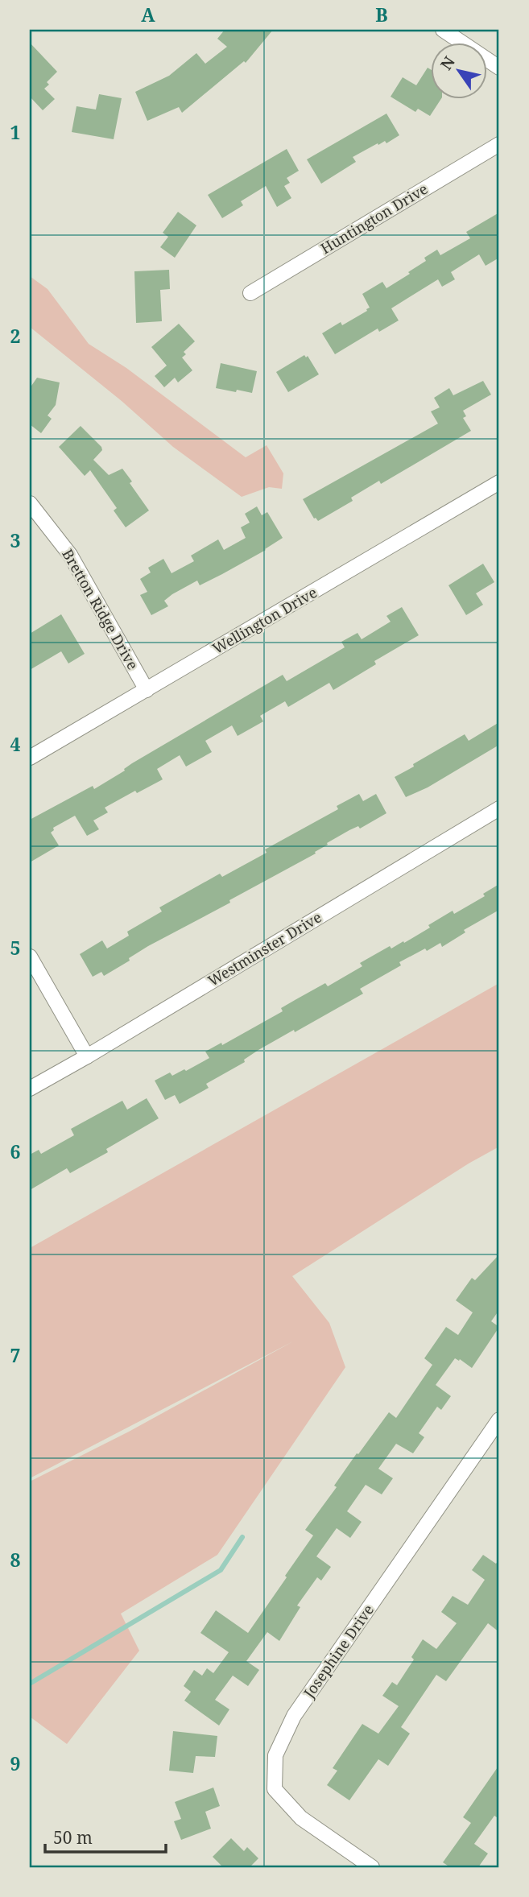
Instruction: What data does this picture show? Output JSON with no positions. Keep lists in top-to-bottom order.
{
  "streets": {
    "street": [
      "Huntington Drive",
      "Bretton Ridge Drive",
      "Wellington Drive",
      "Westminster Drive",
      "Josephine Drive"
    ]
  },
  "crossings": [
    ["Bretton Ridge Drive", "Wellington Drive"]
  ],
  "scale_bar": "50 m",
  "north": "top left",
  "grid": {
    "columns": ["A", "B"],
    "rows": [
      "1",
      "2",
      "3",
      "4",
      "5",
      "6",
      "7",
      "8",
      "9"
    ]
  }
}
